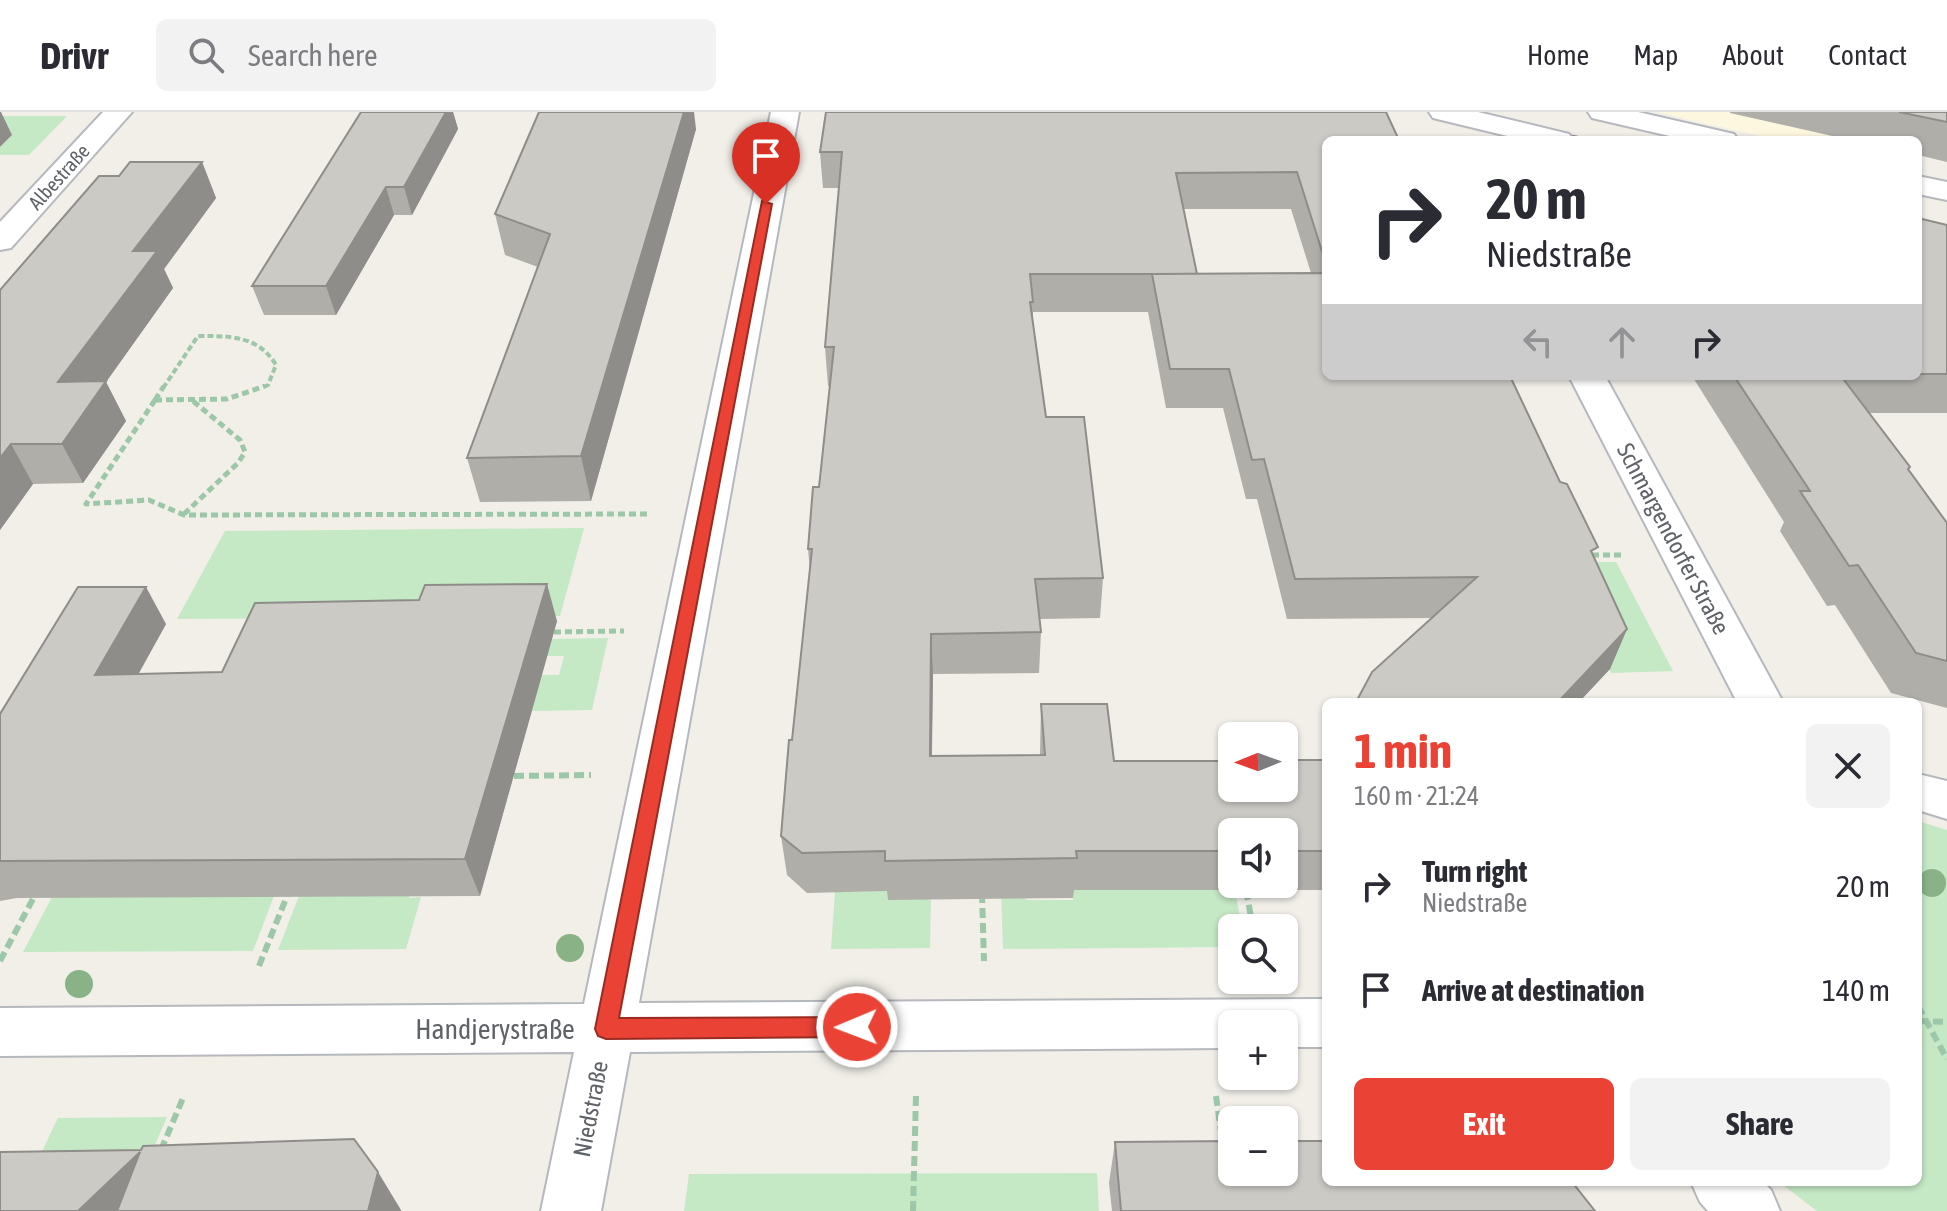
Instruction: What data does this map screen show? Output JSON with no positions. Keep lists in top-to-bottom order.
{
  "streets": {
    "street": [
      "Albestraße",
      "Schmargendorfer Straße",
      "Handjerystraße",
      "Niedstraße"
    ]
  },
  "crossings": [
    ["Handjerystraße", "Niedstraße"]
  ],
  "north": "left",
  "page": {
    "header": "Drivr",
    "search": "Search here",
    "nav": [
      "Home",
      "Map",
      "About",
      "Contact"
    ],
    "turn": ["20 m", "Niedstraße"],
    "heading": ["1 min", "160 m · 21:24"],
    "map_buttons": ["+", "−"],
    "list": [
      {
        "name": "Turn right",
        "note": "Niedstraße",
        "value": "20 m"
      },
      {
        "name": "Arrive at destination",
        "value": "140 m"
      }
    ],
    "buttons": ["Exit", "Share"]
  }
}
